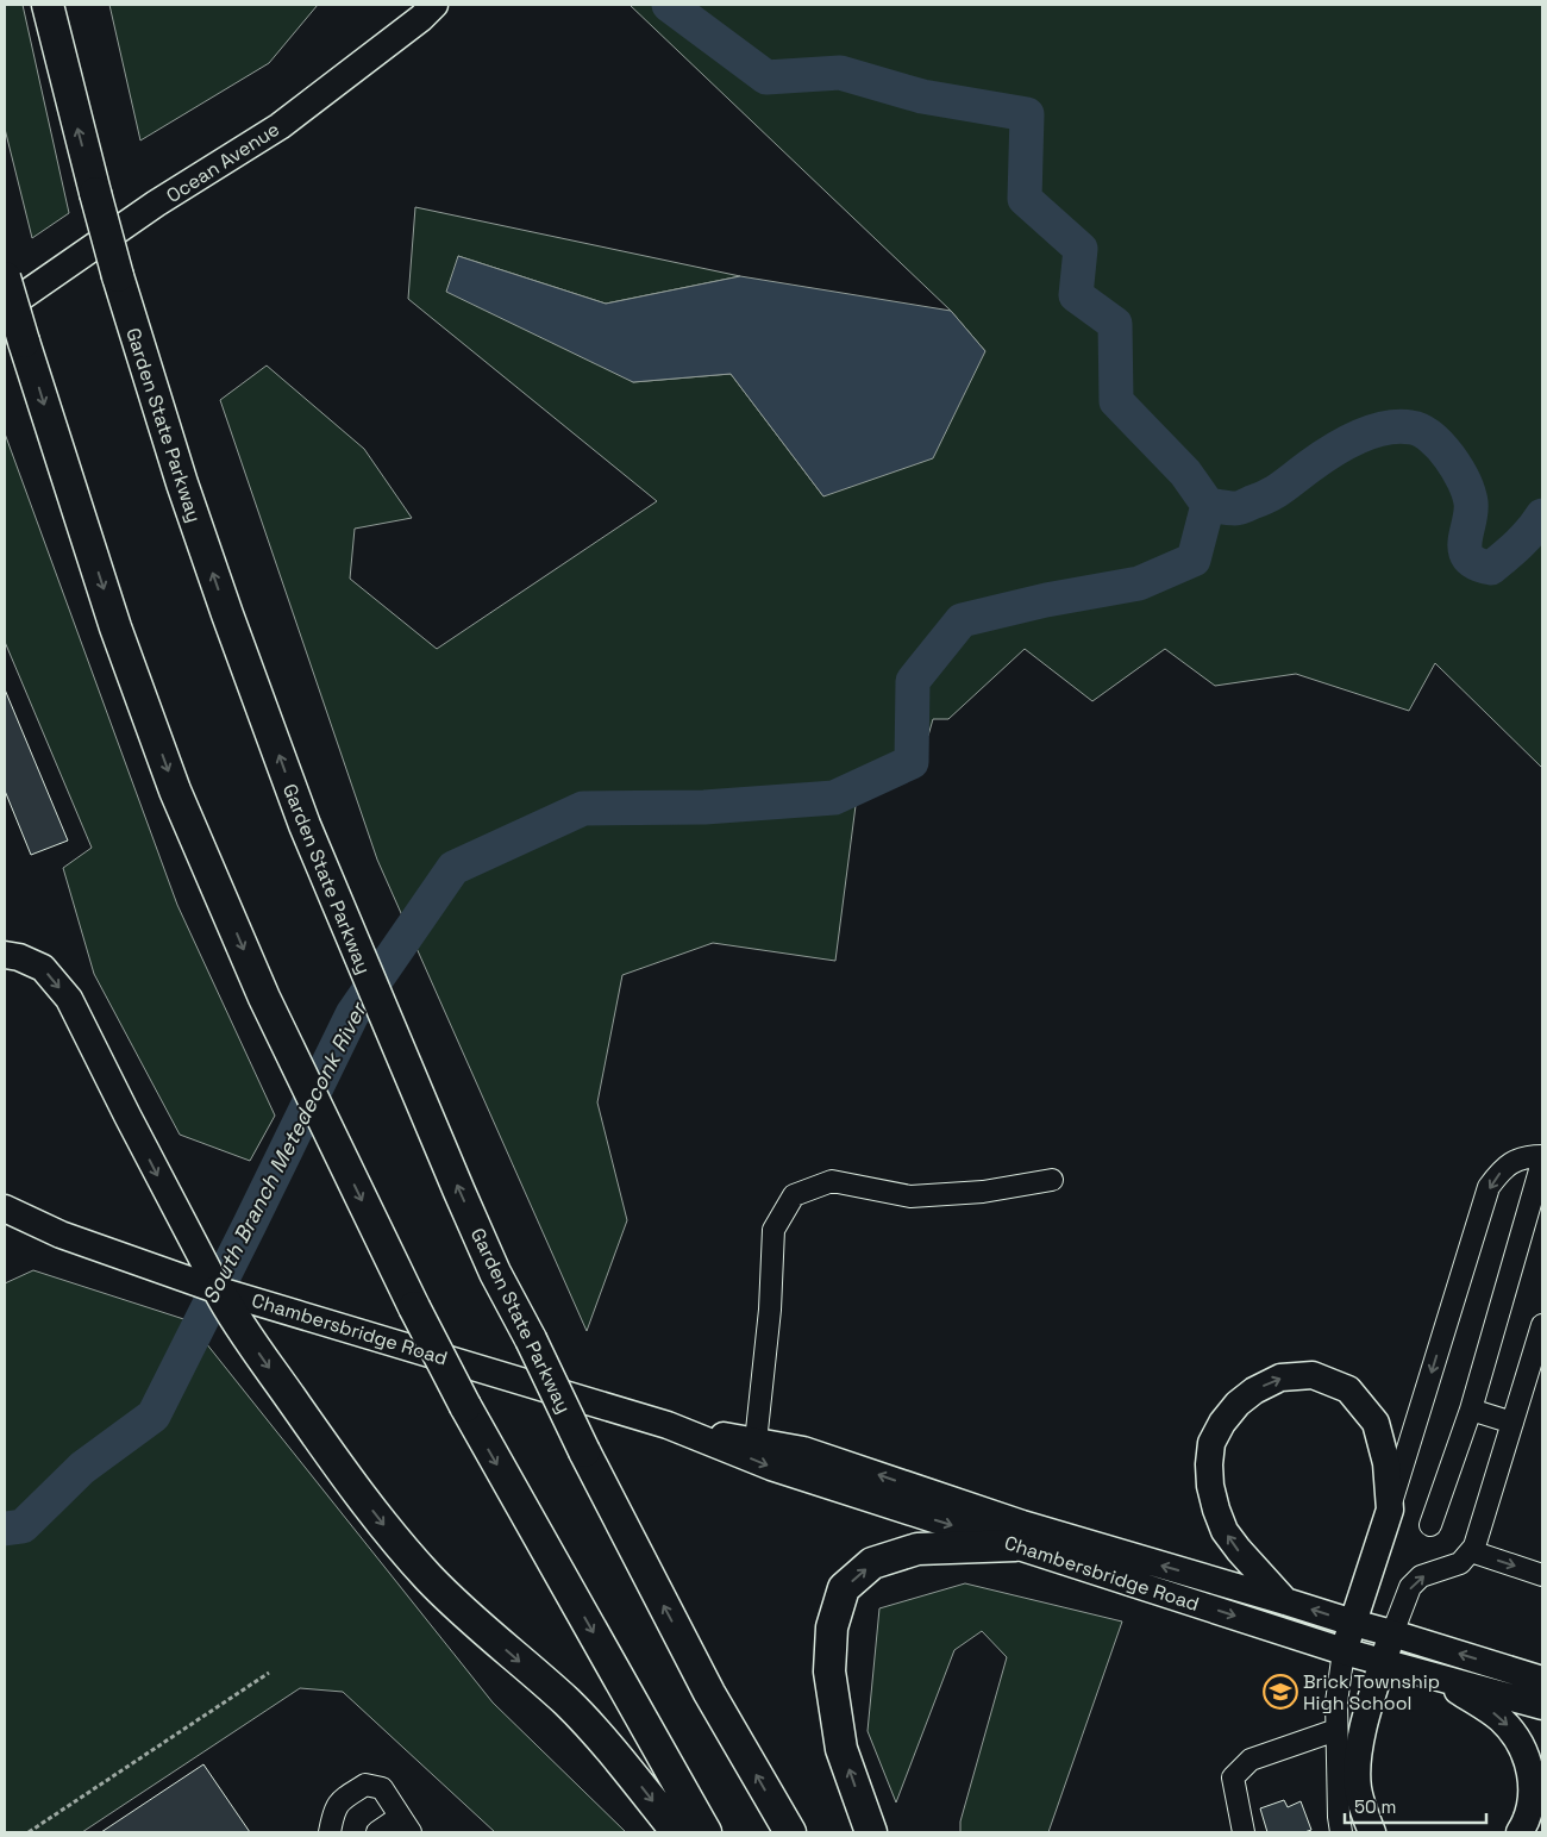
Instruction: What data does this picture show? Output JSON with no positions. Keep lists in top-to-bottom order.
{
  "streets": {
    "highway": ["Garden State Parkway"],
    "main road": ["Ocean Avenue", "Chambersbridge Road"]
  },
  "water": ["South Branch Metedeconk River"],
  "places": {
    "school or university": ["Brick Township High School"]
  },
  "scale_bar": "50 m"
}
